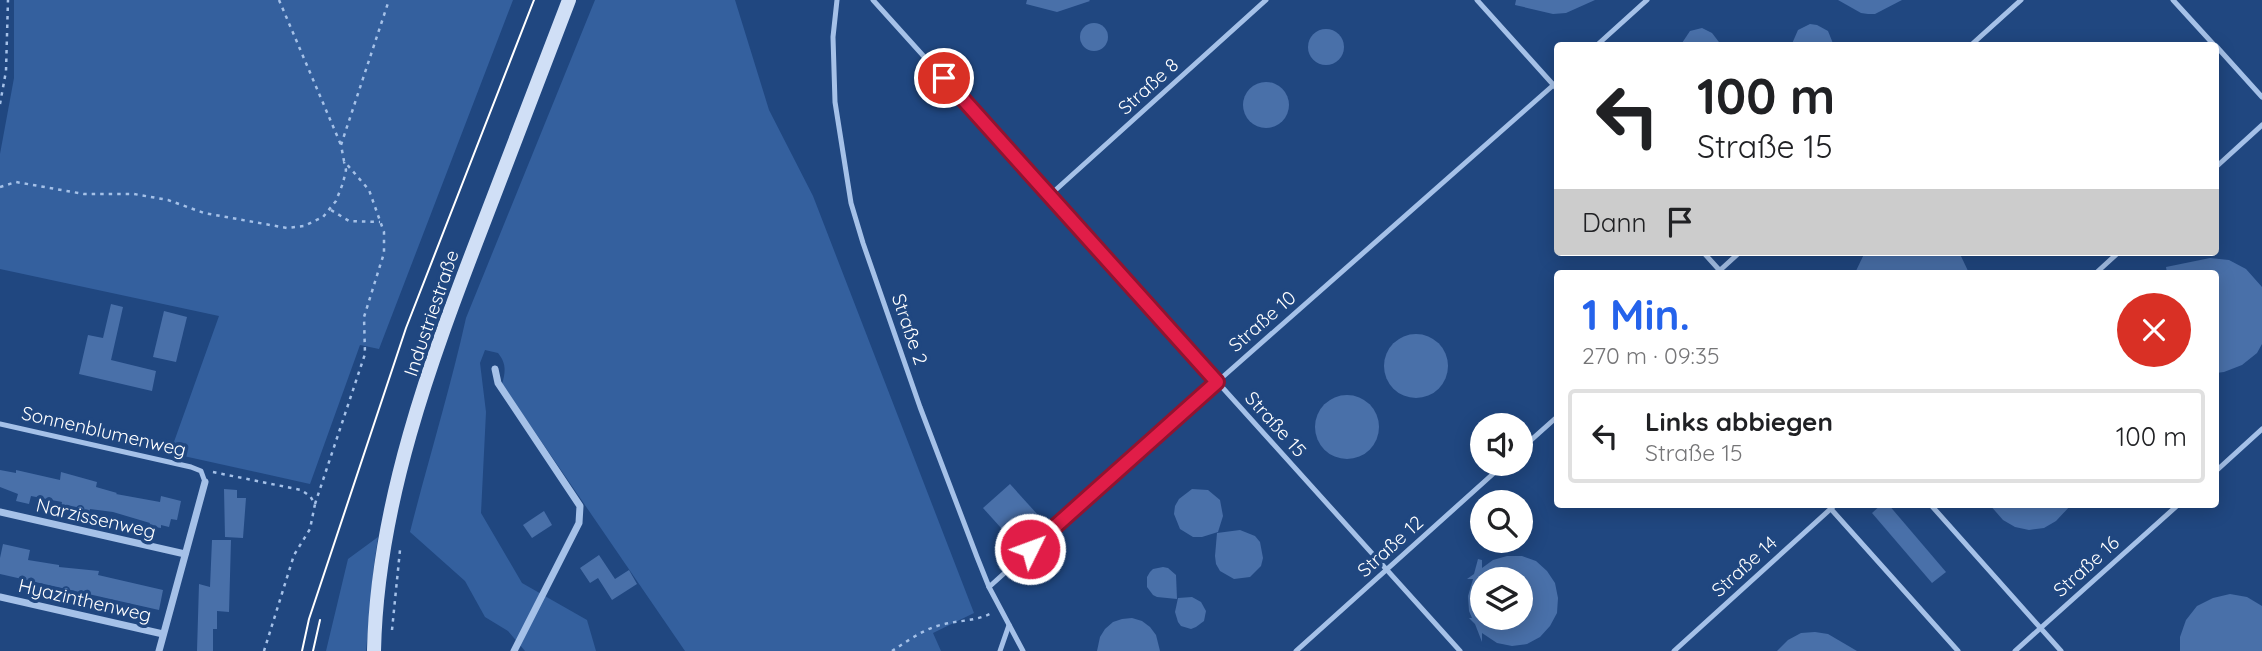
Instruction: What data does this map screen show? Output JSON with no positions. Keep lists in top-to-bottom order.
{
  "streets": {
    "main road": ["Industriestraße"],
    "street": ["Narzissenweg", "Hyazinthenweg"],
    "lane": [
      "Straße 8",
      "Straße 10",
      "Straße 2",
      "Straße 15",
      "Sonnenblumenweg",
      "Straße 12",
      "Straße 14",
      "Straße 16"
    ]
  },
  "crossings": [
    ["Straße 8", "Straße 15"],
    ["Straße 10", "Straße 2"],
    ["Straße 10", "Straße 15"],
    ["Straße 15", "Straße 12"]
  ],
  "page": {
    "turn": ["100 m", "Straße 15"],
    "then": "Dann",
    "heading": ["1 Min.", "270 m · 09:35"],
    "list": [
      {
        "name": "Links abbiegen",
        "note": "Straße 15",
        "value": "100 m"
      }
    ]
  }
}
